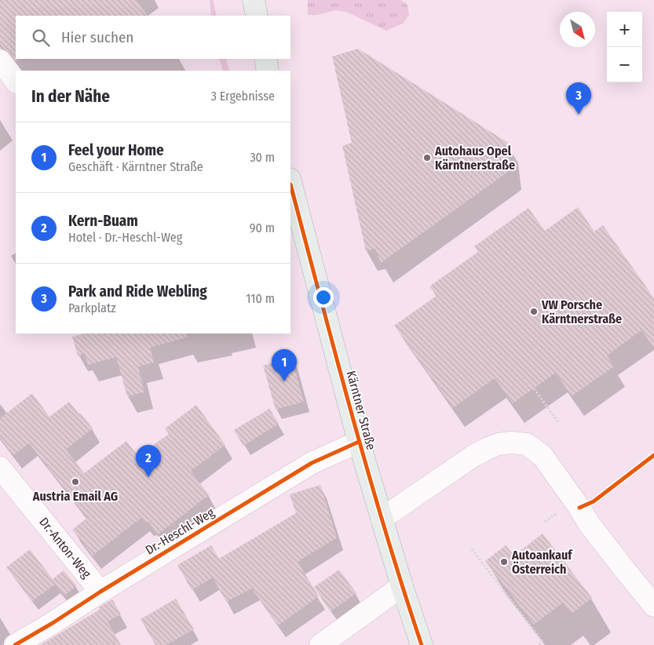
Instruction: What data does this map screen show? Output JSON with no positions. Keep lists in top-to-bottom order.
{
  "streets": {
    "main road": ["Kärntner Straße"],
    "street": ["Dr.-Heschl-Weg", "Dr.-Anton-Weg"]
  },
  "crossings": [
    ["Kärntner Straße", "Dr.-Heschl-Weg"],
    ["Dr.-Heschl-Weg", "Dr.-Anton-Weg"]
  ],
  "places": [
    "Autohaus Opel Kärntnerstraße",
    "VW Porsche Kärntnerstraße",
    "Austria Email AG",
    "Autoankauf Österreich"
  ],
  "north": "bottom right",
  "page": {
    "map_buttons": ["+", "−"],
    "search": "Hier suchen",
    "heading": ["In der Nähe", "3 Ergebnisse"],
    "pins": ["3", "1", "2"],
    "list": [
      {
        "mark": "1",
        "name": "Feel your Home",
        "note": "Geschäft · Kärntner Straße",
        "value": "30 m"
      },
      {
        "mark": "2",
        "name": "Kern-Buam",
        "note": "Hotel · Dr.-Heschl-Weg",
        "value": "90 m"
      },
      {
        "mark": "3",
        "name": "Park and Ride Webling",
        "note": "Parkplatz",
        "value": "110 m"
      }
    ]
  }
}
